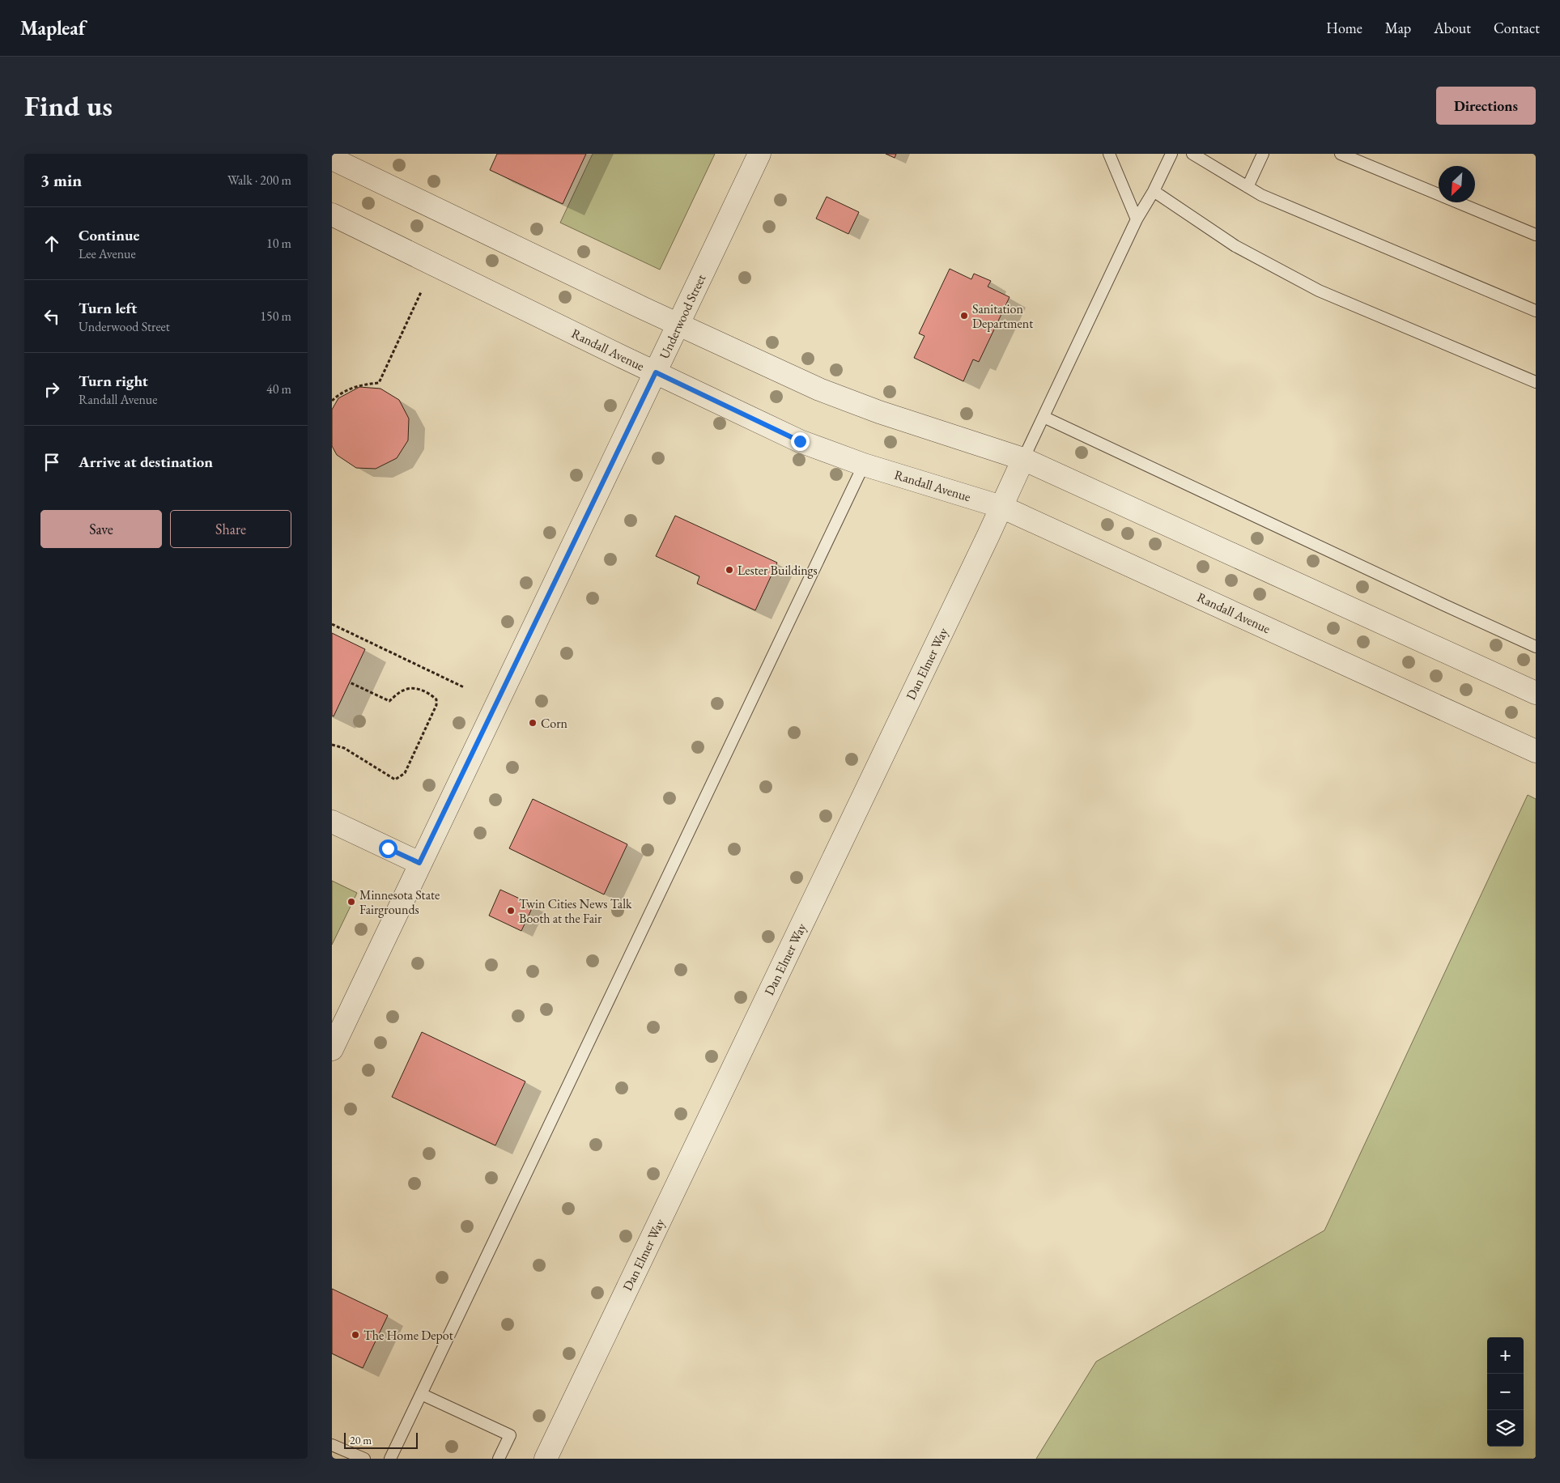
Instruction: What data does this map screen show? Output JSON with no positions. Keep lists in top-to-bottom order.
{
  "streets": {
    "street": ["Underwood Street", "Randall Avenue", "Dan Elmer Way"]
  },
  "crossings": [
    ["Underwood Street", "Randall Avenue"],
    ["Randall Avenue", "Dan Elmer Way"]
  ],
  "places": [
    "Sanitation Department",
    "Lester Buildings",
    "Corn",
    "Minnesota State Fairgrounds",
    "Twin Cities News Talk Booth at the Fair",
    "The Home Depot"
  ],
  "scale_bar": "20 m",
  "north": "bottom left",
  "page": {
    "header": "Mapleaf",
    "nav": [
      "Home",
      "Map",
      "About",
      "Contact"
    ],
    "buttons": [
      "Directions",
      ["Save", "Share"]
    ],
    "title": "Find us",
    "heading": ["3 min", "Walk · 200 m"],
    "list": [
      ["Continue", "Lee Avenue", "10 m"],
      ["Turn left", "Underwood Street", "150 m"],
      ["Turn right", "Randall Avenue", "40 m"],
      "Arrive at destination"
    ],
    "map_buttons": ["+", "−"],
    "scale": "20 m"
  }
}
